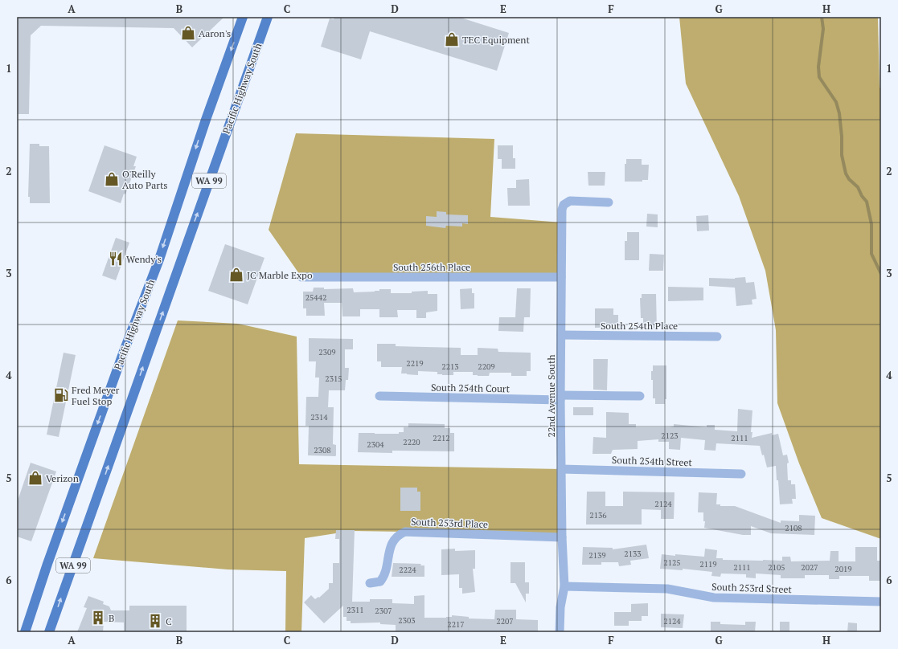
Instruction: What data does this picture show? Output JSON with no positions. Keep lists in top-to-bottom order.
{
  "streets": {
    "main road": ["Pacific Highway South", "WA 99"],
    "street": [
      "South 256th Place",
      "South 254th Place",
      "South 254th Court",
      "22nd Avenue South",
      "South 254th Street",
      "South 253rd Place",
      "South 253rd Street"
    ]
  },
  "crossings": [
    ["South 256th Place", "22nd Avenue South"],
    ["South 254th Place", "22nd Avenue South"],
    ["South 254th Court", "22nd Avenue South"],
    ["22nd Avenue South", "South 254th Street"],
    ["22nd Avenue South", "South 253rd Place"],
    ["22nd Avenue South", "South 253rd Street"]
  ],
  "places": {
    "shop": [
      "Aaron's",
      "TEC Equipment",
      "O'Reilly Auto Parts",
      "JC Marble Expo",
      "Verizon"
    ],
    "restaurant": ["Wendy's"],
    "fuel station": ["Fred Meyer Fuel Stop"],
    "building": ["B", "C"]
  },
  "house_numbers": [
    "25442",
    "2309",
    "2219",
    "2213",
    "2209",
    "2315",
    "2314",
    "2123",
    "2212",
    "2111",
    "2220",
    "2304",
    "2308",
    "2124",
    "2136",
    "2108",
    "2133",
    "2139",
    "2125",
    "2119",
    "2111",
    "2105",
    "2027",
    "2019",
    "2224",
    "2311",
    "2307",
    "2303",
    "2207",
    "2124",
    "2217"
  ],
  "grid": {
    "columns": [
      "A",
      "B",
      "C",
      "D",
      "E",
      "F",
      "G",
      "H"
    ],
    "rows": [
      "1",
      "2",
      "3",
      "4",
      "5",
      "6"
    ]
  }
}
